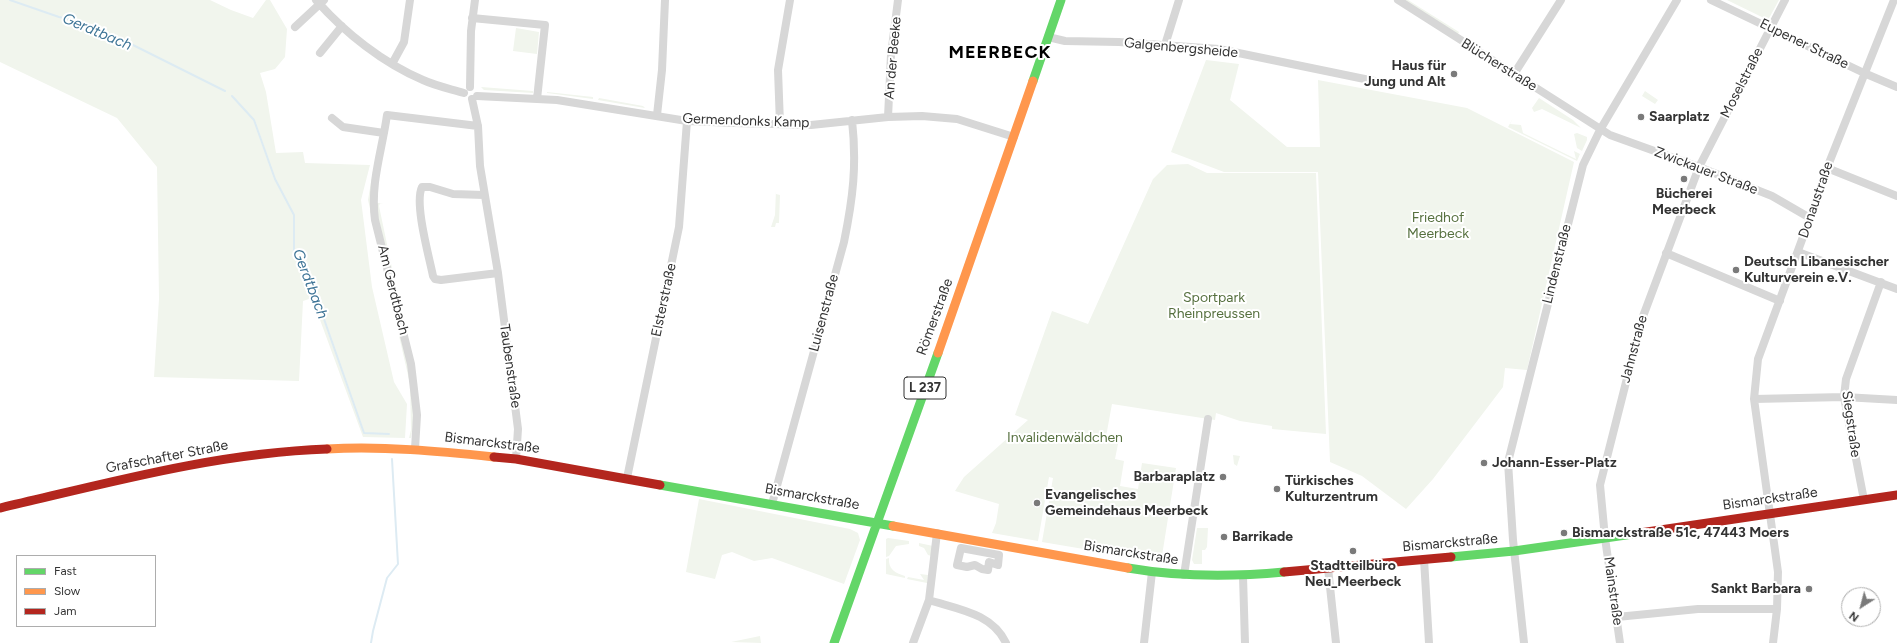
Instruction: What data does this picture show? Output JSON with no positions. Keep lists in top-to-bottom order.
{
  "streets": {
    "main road": [
      "Römerstraße",
      "L 237",
      "Bismarckstraße",
      "Grafschafter Straße"
    ],
    "street": [
      "Eupener Straße",
      "Galgenbergsheide",
      "An der Beeke",
      "Blücherstraße",
      "Moselstraße",
      "Germendonks Kamp",
      "Zwickauer Straße",
      "Donaustraße",
      "Lindenstraße",
      "Am Gerdtbach",
      "Elsterstraße",
      "Luisenstraße",
      "Jahnstraße",
      "Taubenstraße",
      "Siegstraße",
      "Mainstraße"
    ]
  },
  "crossings": [
    ["Eupener Straße", "Moselstraße"],
    ["Eupener Straße", "Donaustraße"],
    ["Galgenbergsheide", "Römerstraße"],
    ["An der Beeke", "Germendonks Kamp"],
    ["Blücherstraße", "Zwickauer Straße"],
    ["Blücherstraße", "Lindenstraße"],
    ["Moselstraße", "Zwickauer Straße"],
    ["Moselstraße", "Jahnstraße"],
    ["Germendonks Kamp", "Elsterstraße"],
    ["Germendonks Kamp", "Luisenstraße"],
    ["Germendonks Kamp", "Römerstraße"],
    ["Germendonks Kamp", "Taubenstraße"],
    ["Zwickauer Straße", "Donaustraße"],
    ["Zwickauer Straße", "Lindenstraße"],
    ["Zwickauer Straße", "Jahnstraße"],
    ["Donaustraße", "Bismarckstraße"],
    ["Lindenstraße", "Bismarckstraße"],
    ["Am Gerdtbach", "Taubenstraße"],
    ["Am Gerdtbach", "Bismarckstraße"],
    ["Elsterstraße", "Bismarckstraße"],
    ["Luisenstraße", "Bismarckstraße"],
    ["Römerstraße", "Bismarckstraße"],
    ["Jahnstraße", "Bismarckstraße"],
    ["Jahnstraße", "Mainstraße"],
    ["Taubenstraße", "Bismarckstraße"],
    ["Siegstraße", "Bismarckstraße"],
    ["Bismarckstraße", "Grafschafter Straße"],
    ["Bismarckstraße", "Mainstraße"]
  ],
  "districts": ["MEERBECK"],
  "water": ["Gerdtbach"],
  "parks": ["Friedhof Meerbeck", "Sportpark Rheinpreussen", "Invalidenwäldchen"],
  "places": [
    "Haus für Jung und Alt",
    "Saarplatz",
    "Bücherei Meerbeck",
    "Deutsch Libanesischer Kulturverein e.V.",
    "Johann-Esser-Platz",
    "Barbaraplatz",
    "Türkisches Kulturzentrum",
    "Evangelisches Gemeindehaus Meerbeck",
    "Bismarckstraße 51c, 47443 Moers",
    "Barrikade",
    "Stadtteilbüro Neu_Meerbeck",
    "Sankt Barbara"
  ],
  "legend": ["Fast", "Slow", "Jam"],
  "north": "bottom left"
}
